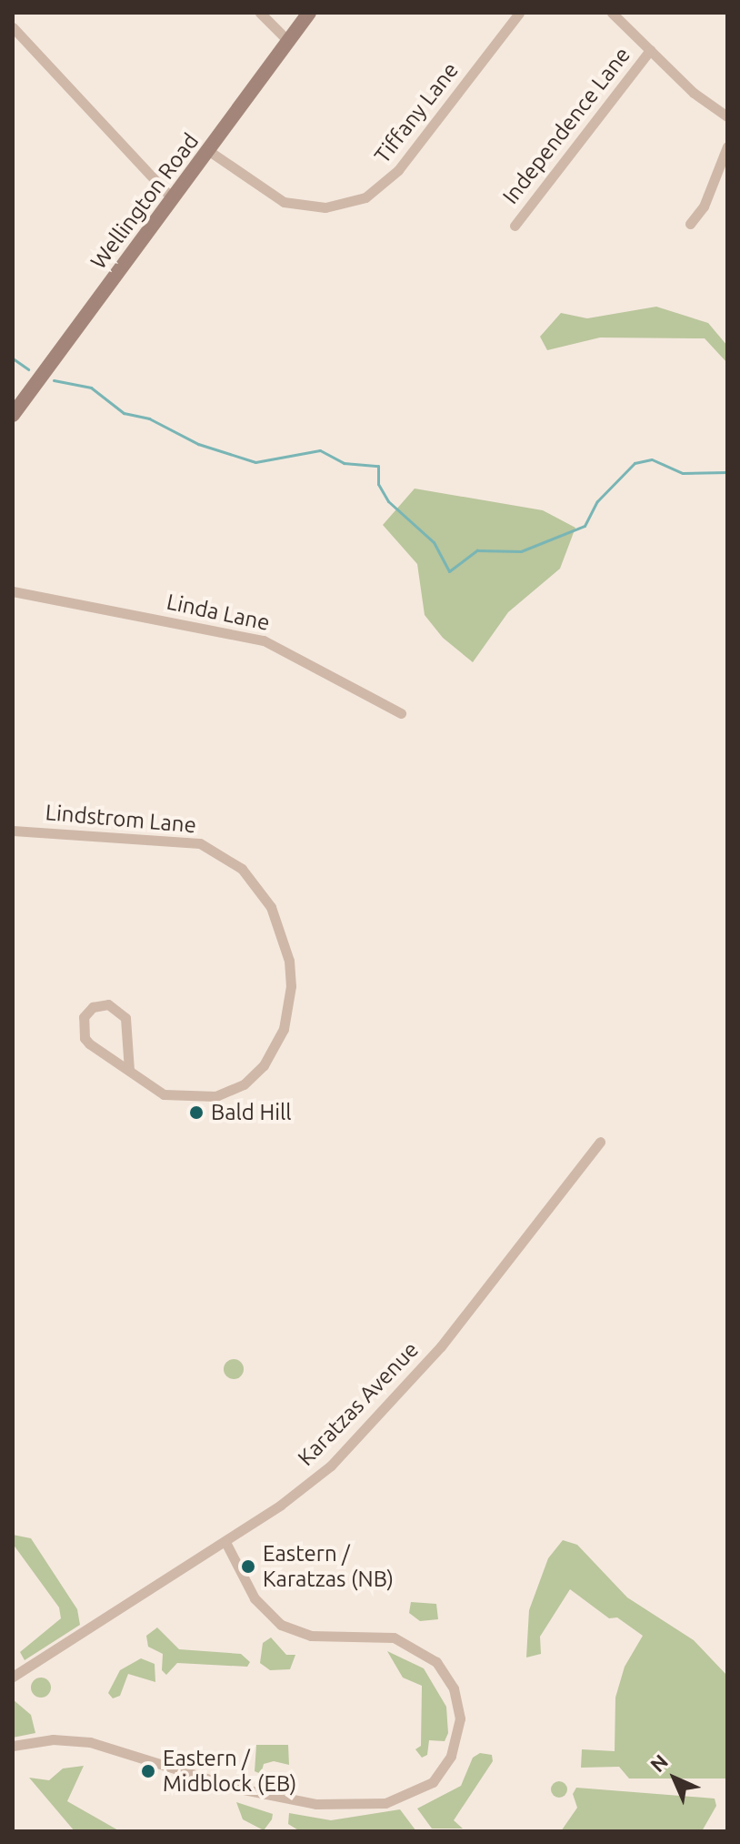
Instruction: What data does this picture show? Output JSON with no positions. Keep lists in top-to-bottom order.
{
  "streets": {
    "main road": ["Wellington Road"],
    "street": [
      "Tiffany Lane",
      "Independence Lane",
      "Linda Lane",
      "Lindstrom Lane",
      "Karatzas Avenue"
    ]
  },
  "crossings": [
    ["Tiffany Lane", "Wellington Road"]
  ],
  "places": ["Bald Hill", "Eastern / Karatzas (NB)", "Eastern / Midblock (EB)"],
  "north": "top left"
}
